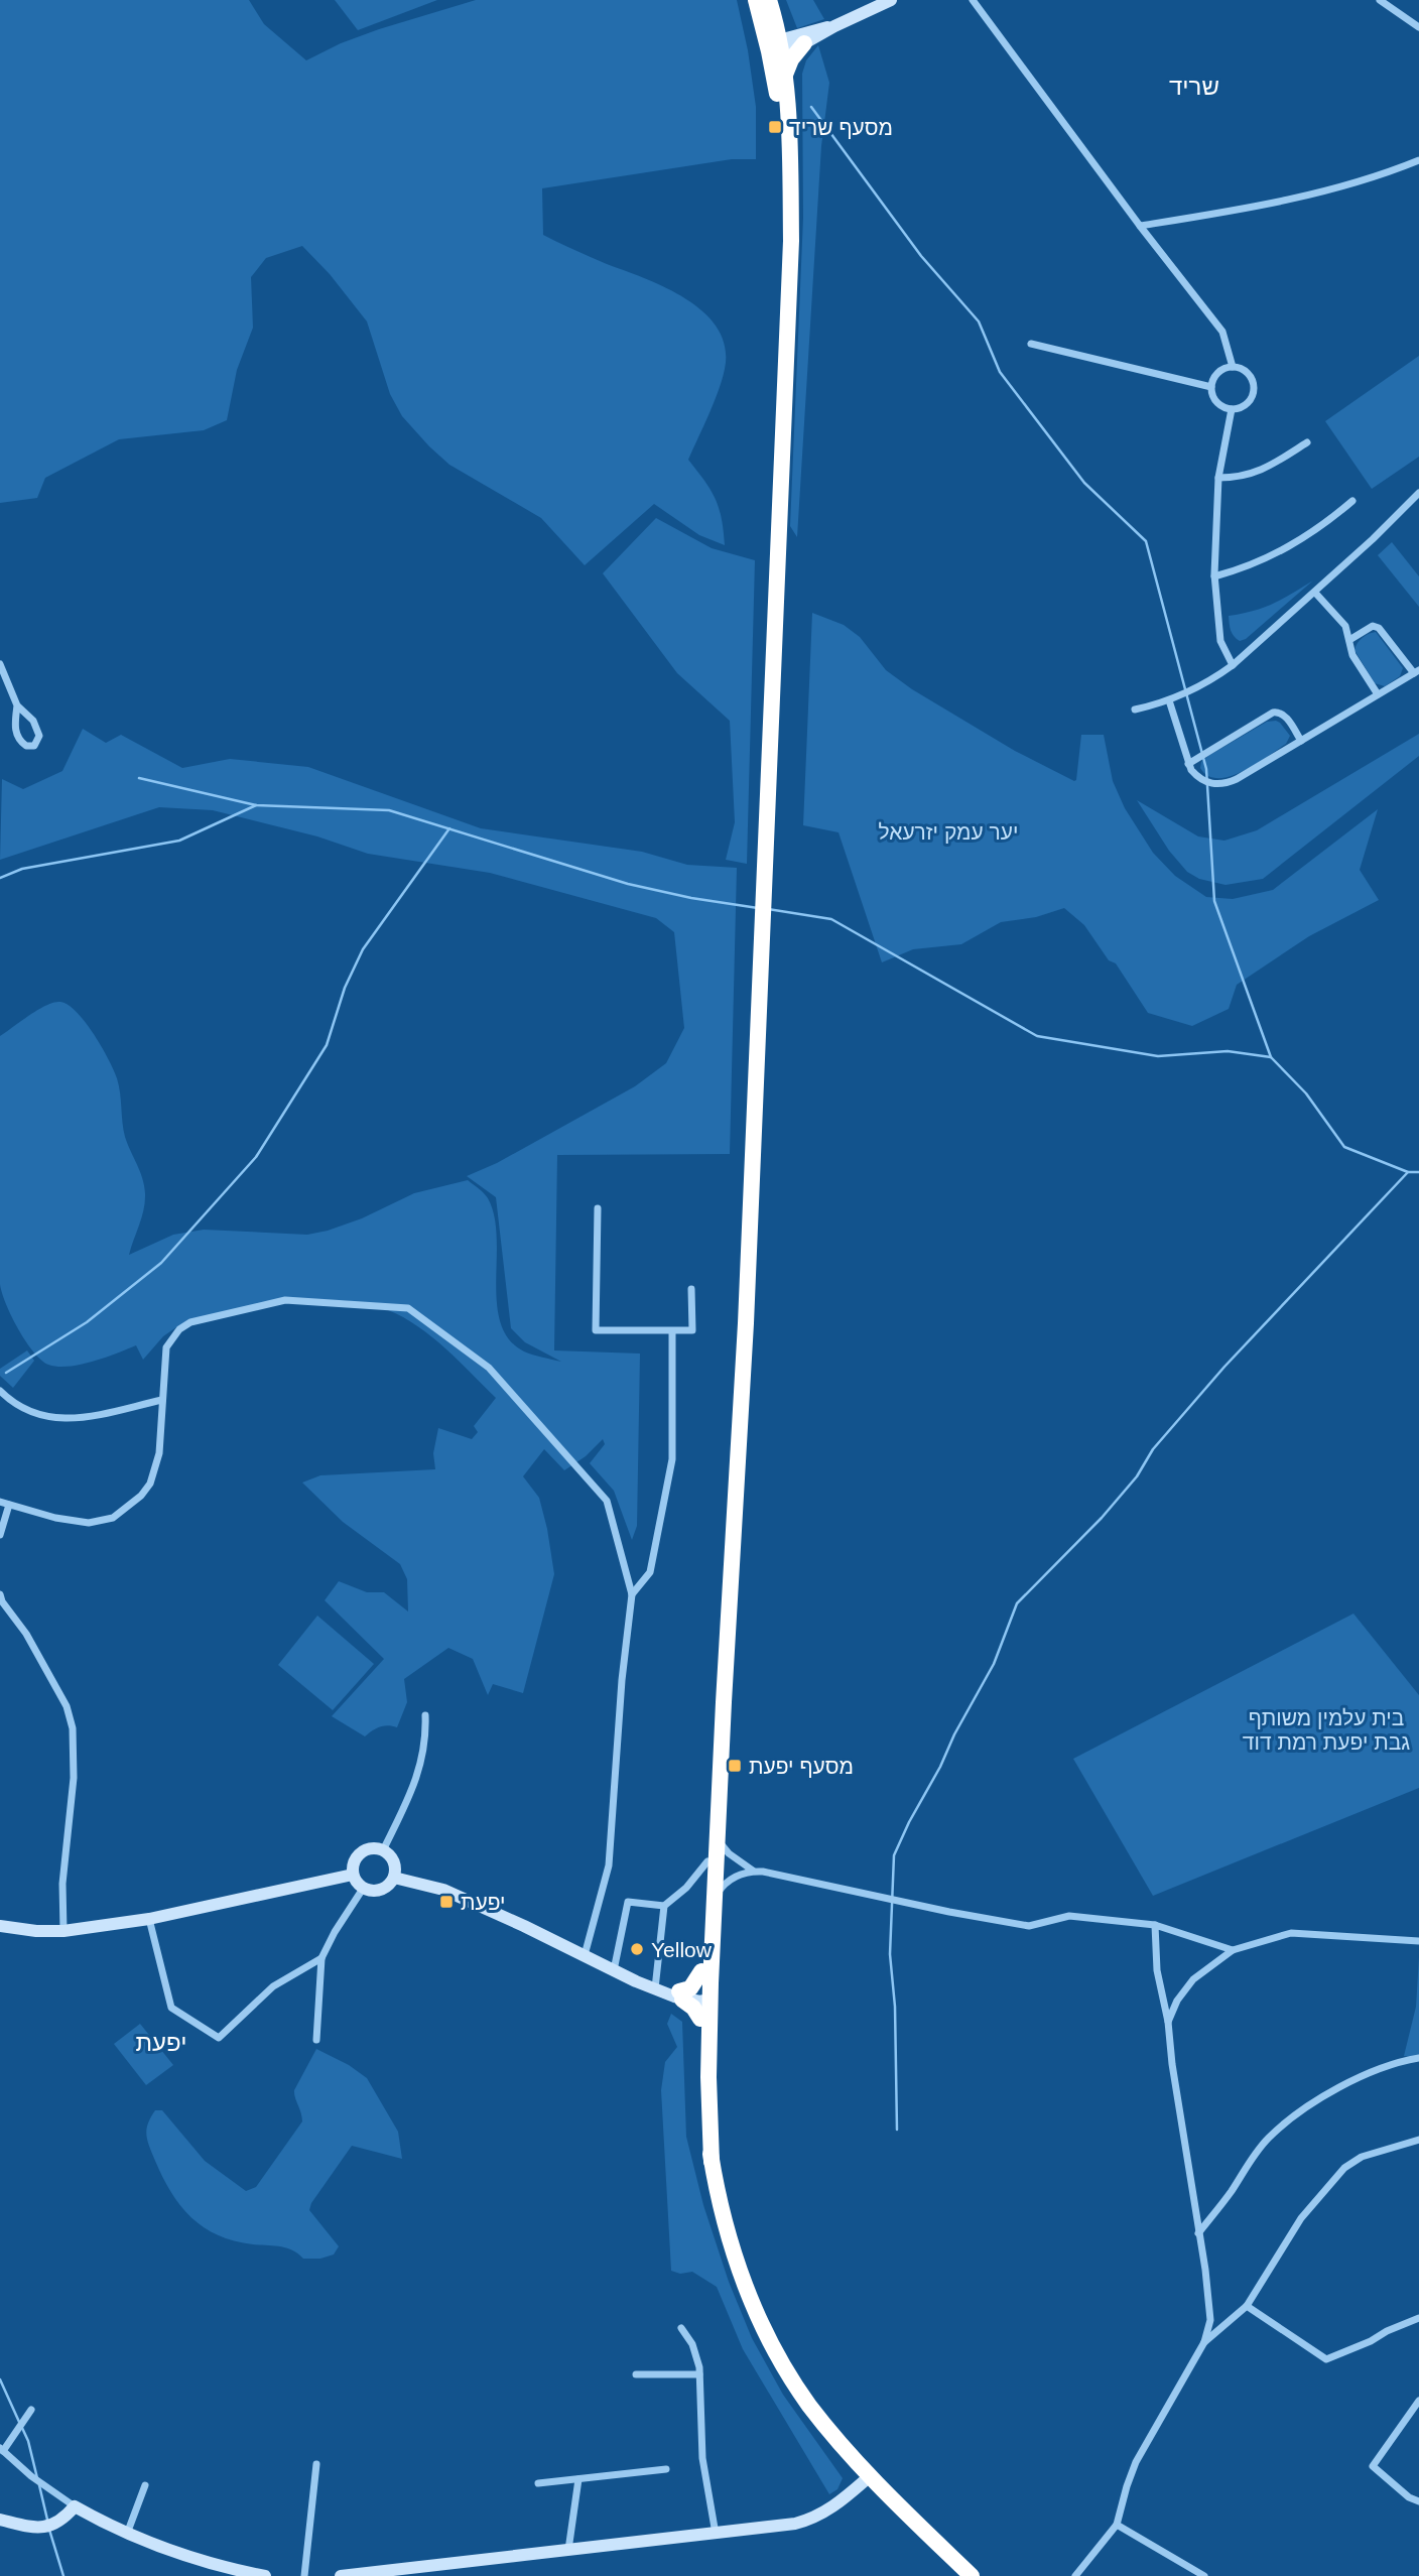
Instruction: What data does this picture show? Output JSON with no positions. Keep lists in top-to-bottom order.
{
  "districts": ["שריד", "יפעת"],
  "parks": ["יער עמק יזרעאל", "בית עלמין משותף גבת יפעת רמת דוד"],
  "places": {
    "transit": ["מסעף שריד", "מסעף יפעת", "יפעת"],
    "other": ["Yellow"]
  }
}
